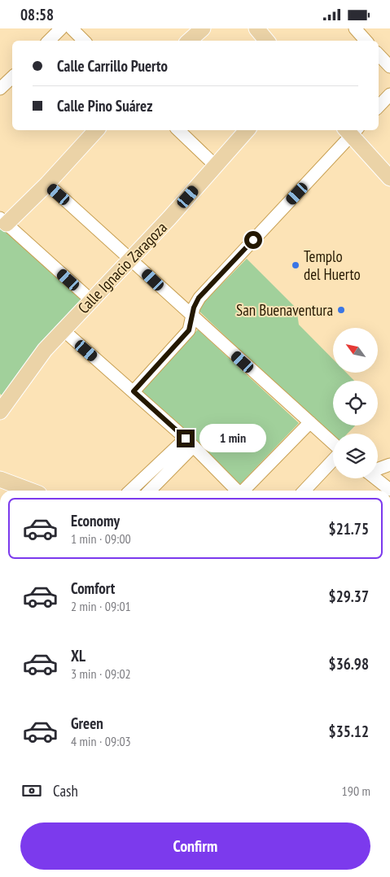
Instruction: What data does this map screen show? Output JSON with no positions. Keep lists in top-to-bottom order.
{
  "streets": {
    "main road": ["Calle Ignacio Zaragoza"]
  },
  "places": ["Templo del Huerto", "San Buenaventura"],
  "north": "top left",
  "page": {
    "status": "08:58",
    "banner": ["Calle Carrillo Puerto", "Calle Pino Suárez"],
    "bubble": "1 min",
    "list": [
      {
        "name": "Economy",
        "note": "1 min · 09:00",
        "value": "$21.75"
      },
      {
        "name": "Comfort",
        "note": "2 min · 09:01",
        "value": "$29.37"
      },
      {
        "name": "XL",
        "note": "3 min · 09:02",
        "value": "$36.98"
      },
      {
        "name": "Green",
        "note": "4 min · 09:03",
        "value": "$35.12"
      }
    ],
    "pay": ["Cash", "190 m"],
    "buttons": "Confirm"
  }
}
